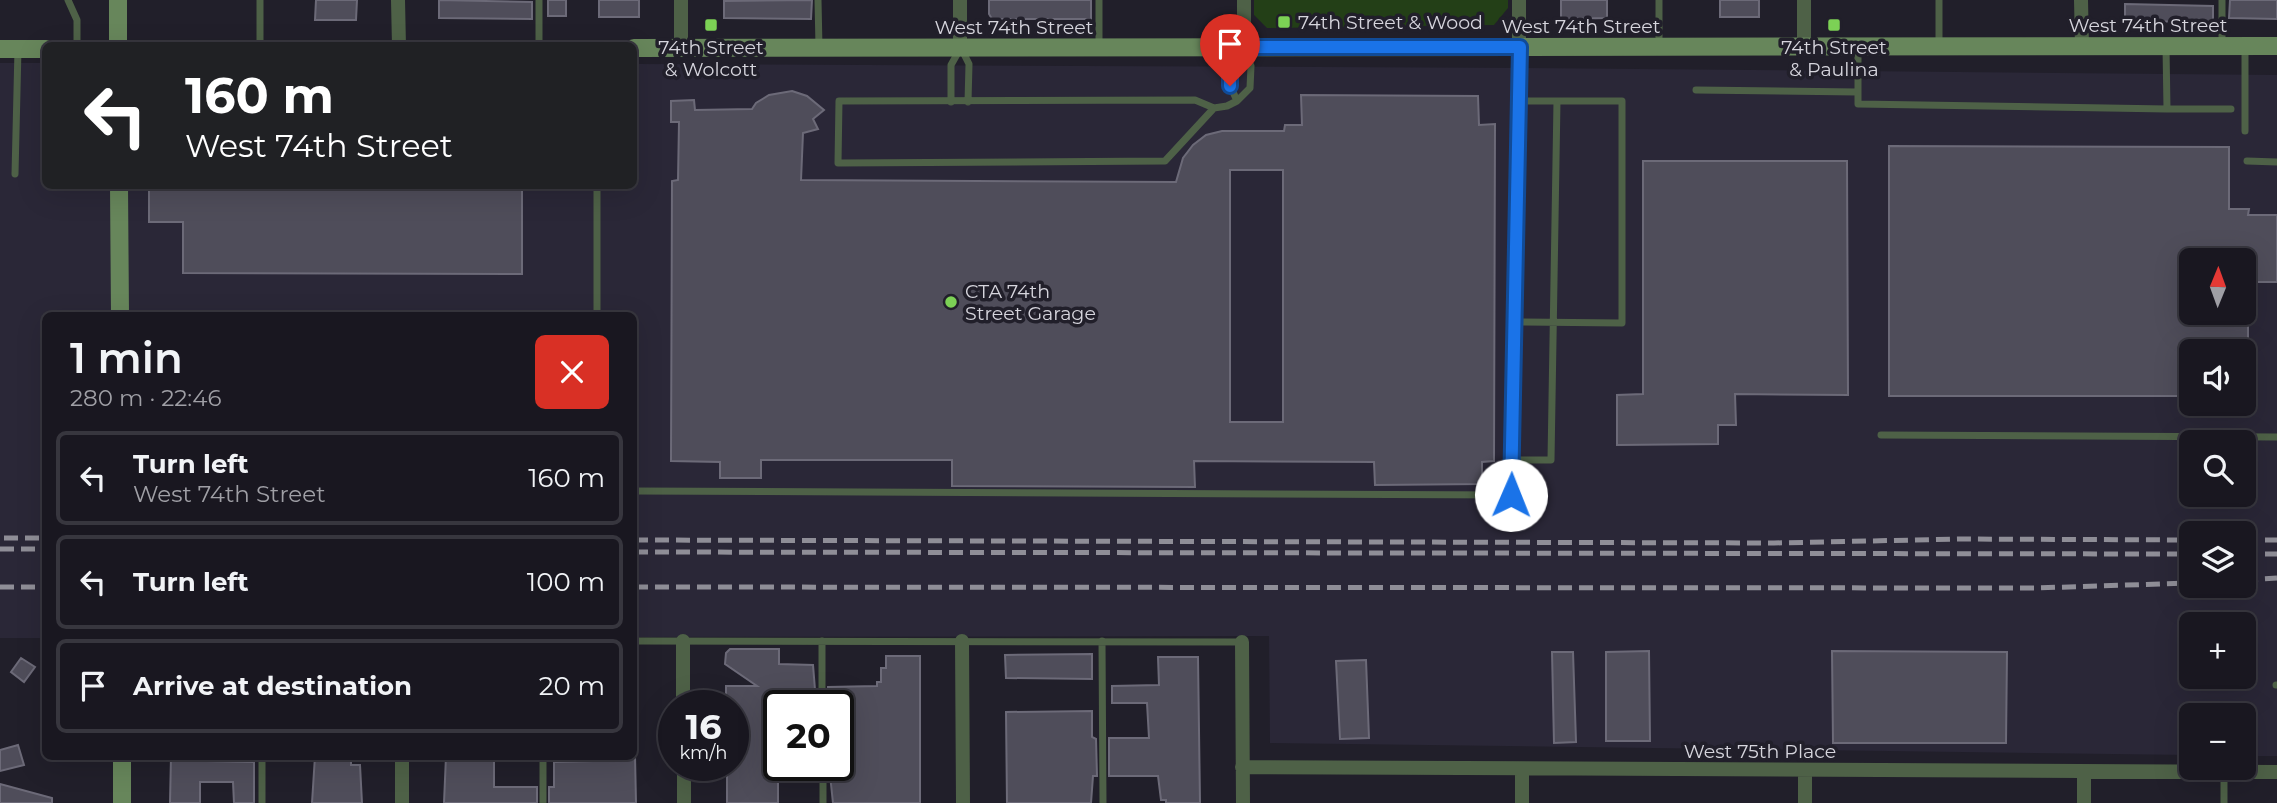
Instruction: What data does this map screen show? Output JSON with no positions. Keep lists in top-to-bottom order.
{
  "streets": {
    "street": ["West 74th Street", "West 75th Place"]
  },
  "places": {
    "transit": ["74th Street & Wood", "74th Street & Wolcott", "74th Street & Paulina"],
    "other": ["CTA 74th Street Garage"]
  },
  "north": "top",
  "page": {
    "turn": ["160 m", "West 74th Street"],
    "map_buttons": ["+", "−"],
    "heading": ["1 min", "280 m · 22:46"],
    "list": [
      {
        "name": "Turn left",
        "note": "West 74th Street",
        "value": "160 m"
      },
      {
        "name": "Turn left",
        "value": "100 m"
      },
      {
        "name": "Arrive at destination",
        "value": "20 m"
      }
    ],
    "speed": "16 km/h",
    "limit": "20"
  }
}
